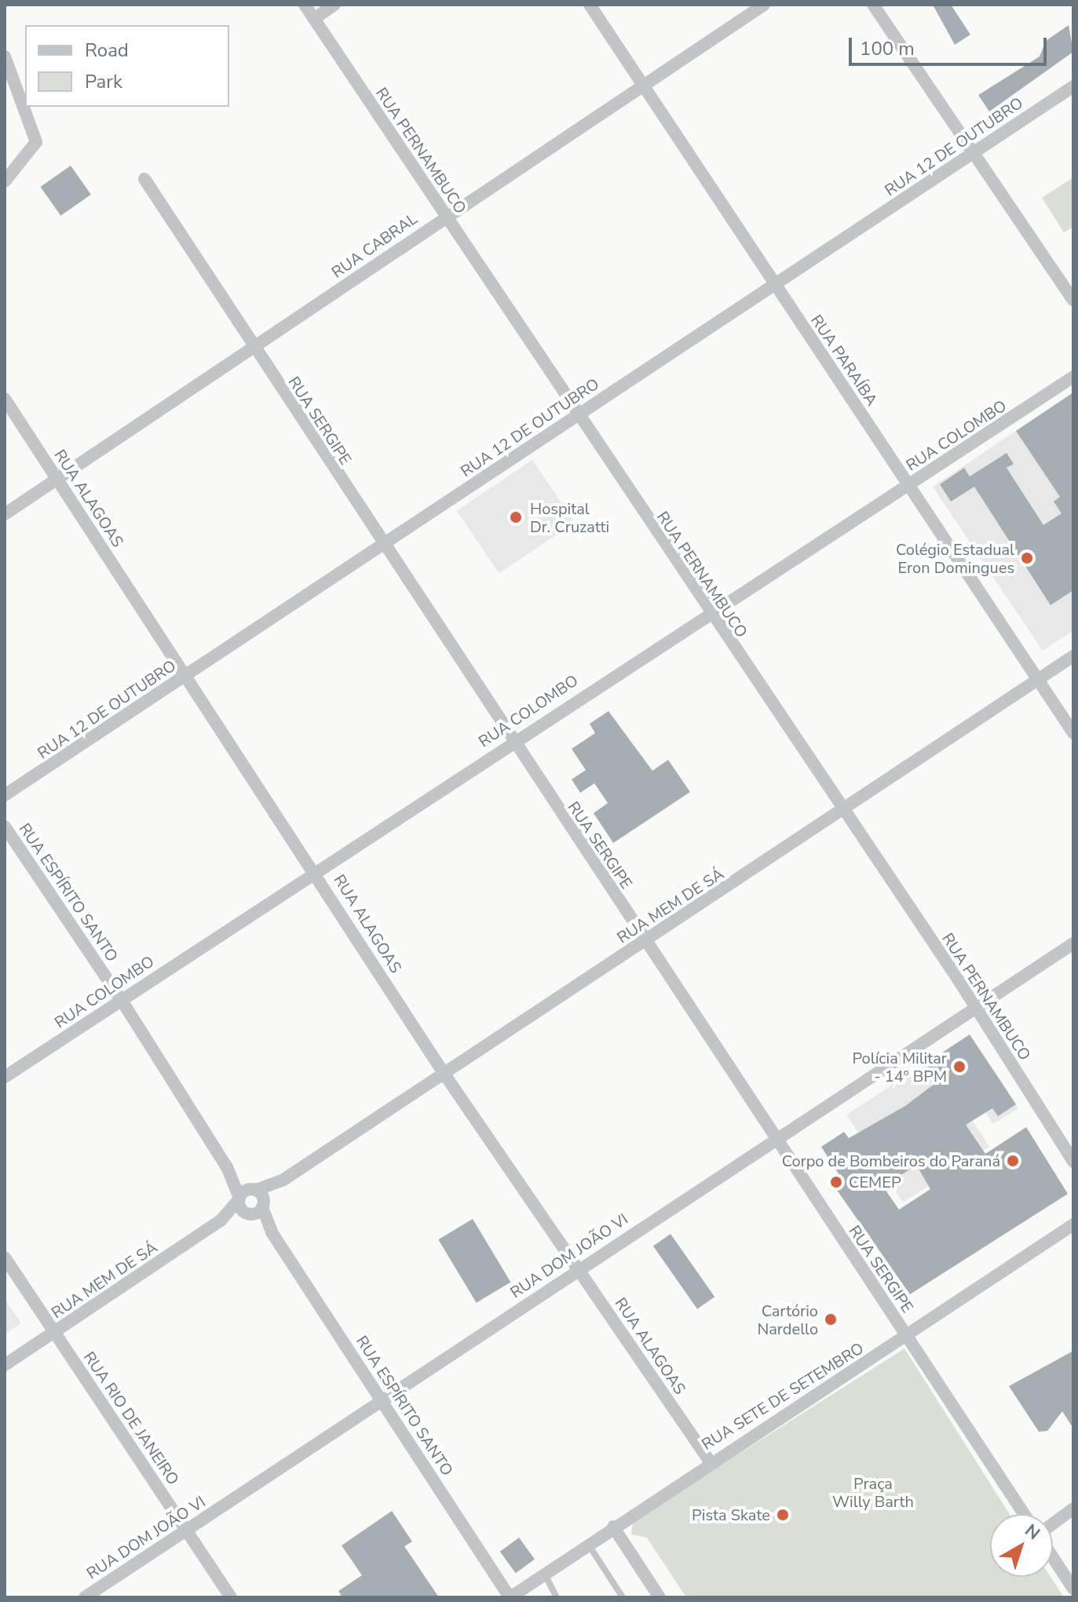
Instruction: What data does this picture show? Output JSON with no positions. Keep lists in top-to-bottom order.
{
  "streets": {
    "street": [
      "RUA 12 DE OUTUBRO",
      "RUA PERNAMBUCO",
      "RUA CABRAL",
      "RUA PARAÍBA",
      "RUA SERGIPE",
      "RUA COLOMBO",
      "RUA ALAGOAS",
      "RUA ESPÍRITO SANTO",
      "RUA MEM DE SÁ",
      "RUA DOM JOÃO VI",
      "RUA SETE DE SETEMBRO",
      "RUA RIO DE JANEIRO"
    ]
  },
  "crossings": [
    ["RUA 12 DE OUTUBRO", "RUA PERNAMBUCO"],
    ["RUA 12 DE OUTUBRO", "RUA PARAÍBA"],
    ["RUA 12 DE OUTUBRO", "RUA SERGIPE"],
    ["RUA 12 DE OUTUBRO", "RUA ALAGOAS"],
    ["RUA PERNAMBUCO", "RUA CABRAL"],
    ["RUA PERNAMBUCO", "RUA COLOMBO"],
    ["RUA PERNAMBUCO", "RUA MEM DE SÁ"],
    ["RUA PERNAMBUCO", "RUA DOM JOÃO VI"],
    ["RUA CABRAL", "RUA PARAÍBA"],
    ["RUA CABRAL", "RUA SERGIPE"],
    ["RUA CABRAL", "RUA ALAGOAS"],
    ["RUA PARAÍBA", "RUA COLOMBO"],
    ["RUA PARAÍBA", "RUA MEM DE SÁ"],
    ["RUA SERGIPE", "RUA COLOMBO"],
    ["RUA SERGIPE", "RUA MEM DE SÁ"],
    ["RUA SERGIPE", "RUA DOM JOÃO VI"],
    ["RUA SERGIPE", "RUA SETE DE SETEMBRO"],
    ["RUA COLOMBO", "RUA ALAGOAS"],
    ["RUA COLOMBO", "RUA ESPÍRITO SANTO"],
    ["RUA ALAGOAS", "RUA MEM DE SÁ"],
    ["RUA ALAGOAS", "RUA DOM JOÃO VI"],
    ["RUA ALAGOAS", "RUA SETE DE SETEMBRO"],
    ["RUA ESPÍRITO SANTO", "RUA MEM DE SÁ"],
    ["RUA ESPÍRITO SANTO", "RUA DOM JOÃO VI"],
    ["RUA ESPÍRITO SANTO", "RUA SETE DE SETEMBRO"],
    ["RUA MEM DE SÁ", "RUA RIO DE JANEIRO"],
    ["RUA DOM JOÃO VI", "RUA RIO DE JANEIRO"]
  ],
  "parks": ["Praça Willy Barth"],
  "places": [
    "Hospital Dr. Cruzatti",
    "Colégio Estadual Eron Domingues",
    "Polícia Militar - 14º BPM",
    "Corpo de Bombeiros do Paraná",
    "CEMEP",
    "Cartório Nardello",
    "Pista Skate"
  ],
  "legend": ["Road", "Park"],
  "scale_bar": "100 m",
  "north": "top right"
}
